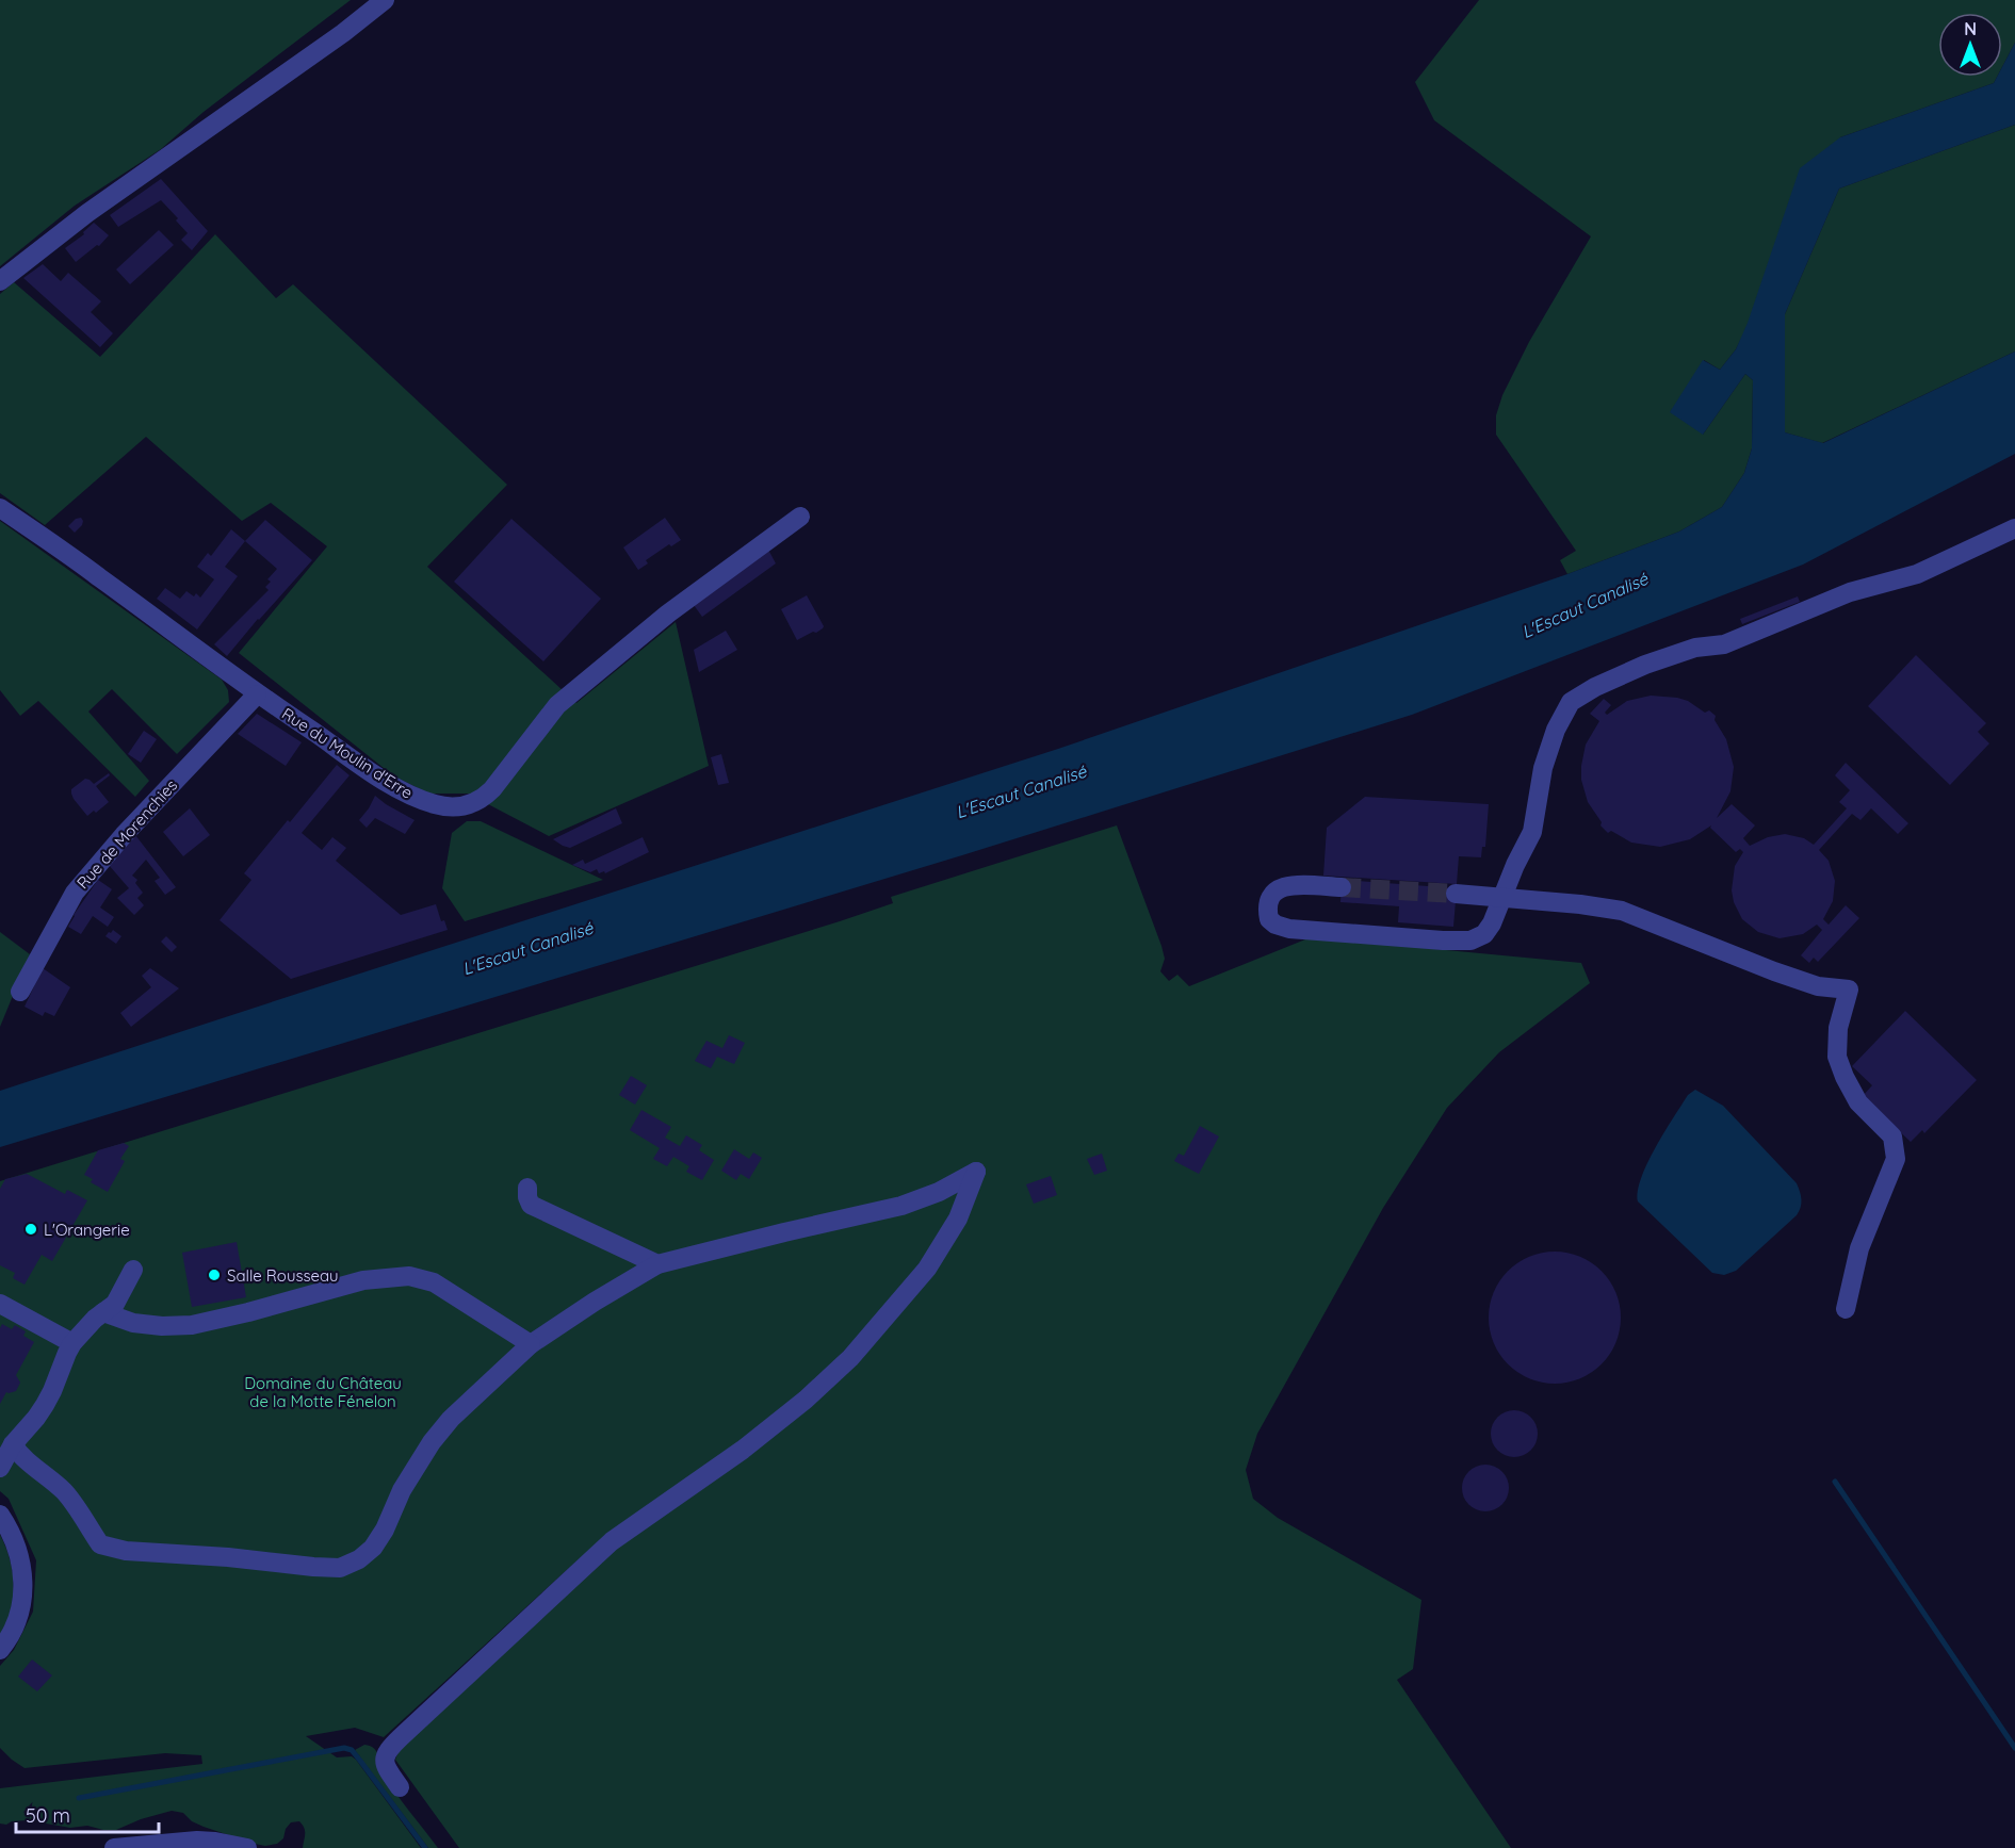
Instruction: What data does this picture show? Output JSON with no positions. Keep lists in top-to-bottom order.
{
  "streets": {
    "street": ["Rue du Moulin d'Erre", "Rue de Morenchies"]
  },
  "crossings": [
    ["Rue du Moulin d'Erre", "Rue de Morenchies"]
  ],
  "water": ["L'Escaut Canalisé"],
  "parks": ["Domaine du Château de la Motte Fénelon"],
  "places": ["L'Orangerie", "Salle Rousseau"],
  "scale_bar": "50 m",
  "north": "top"
}
